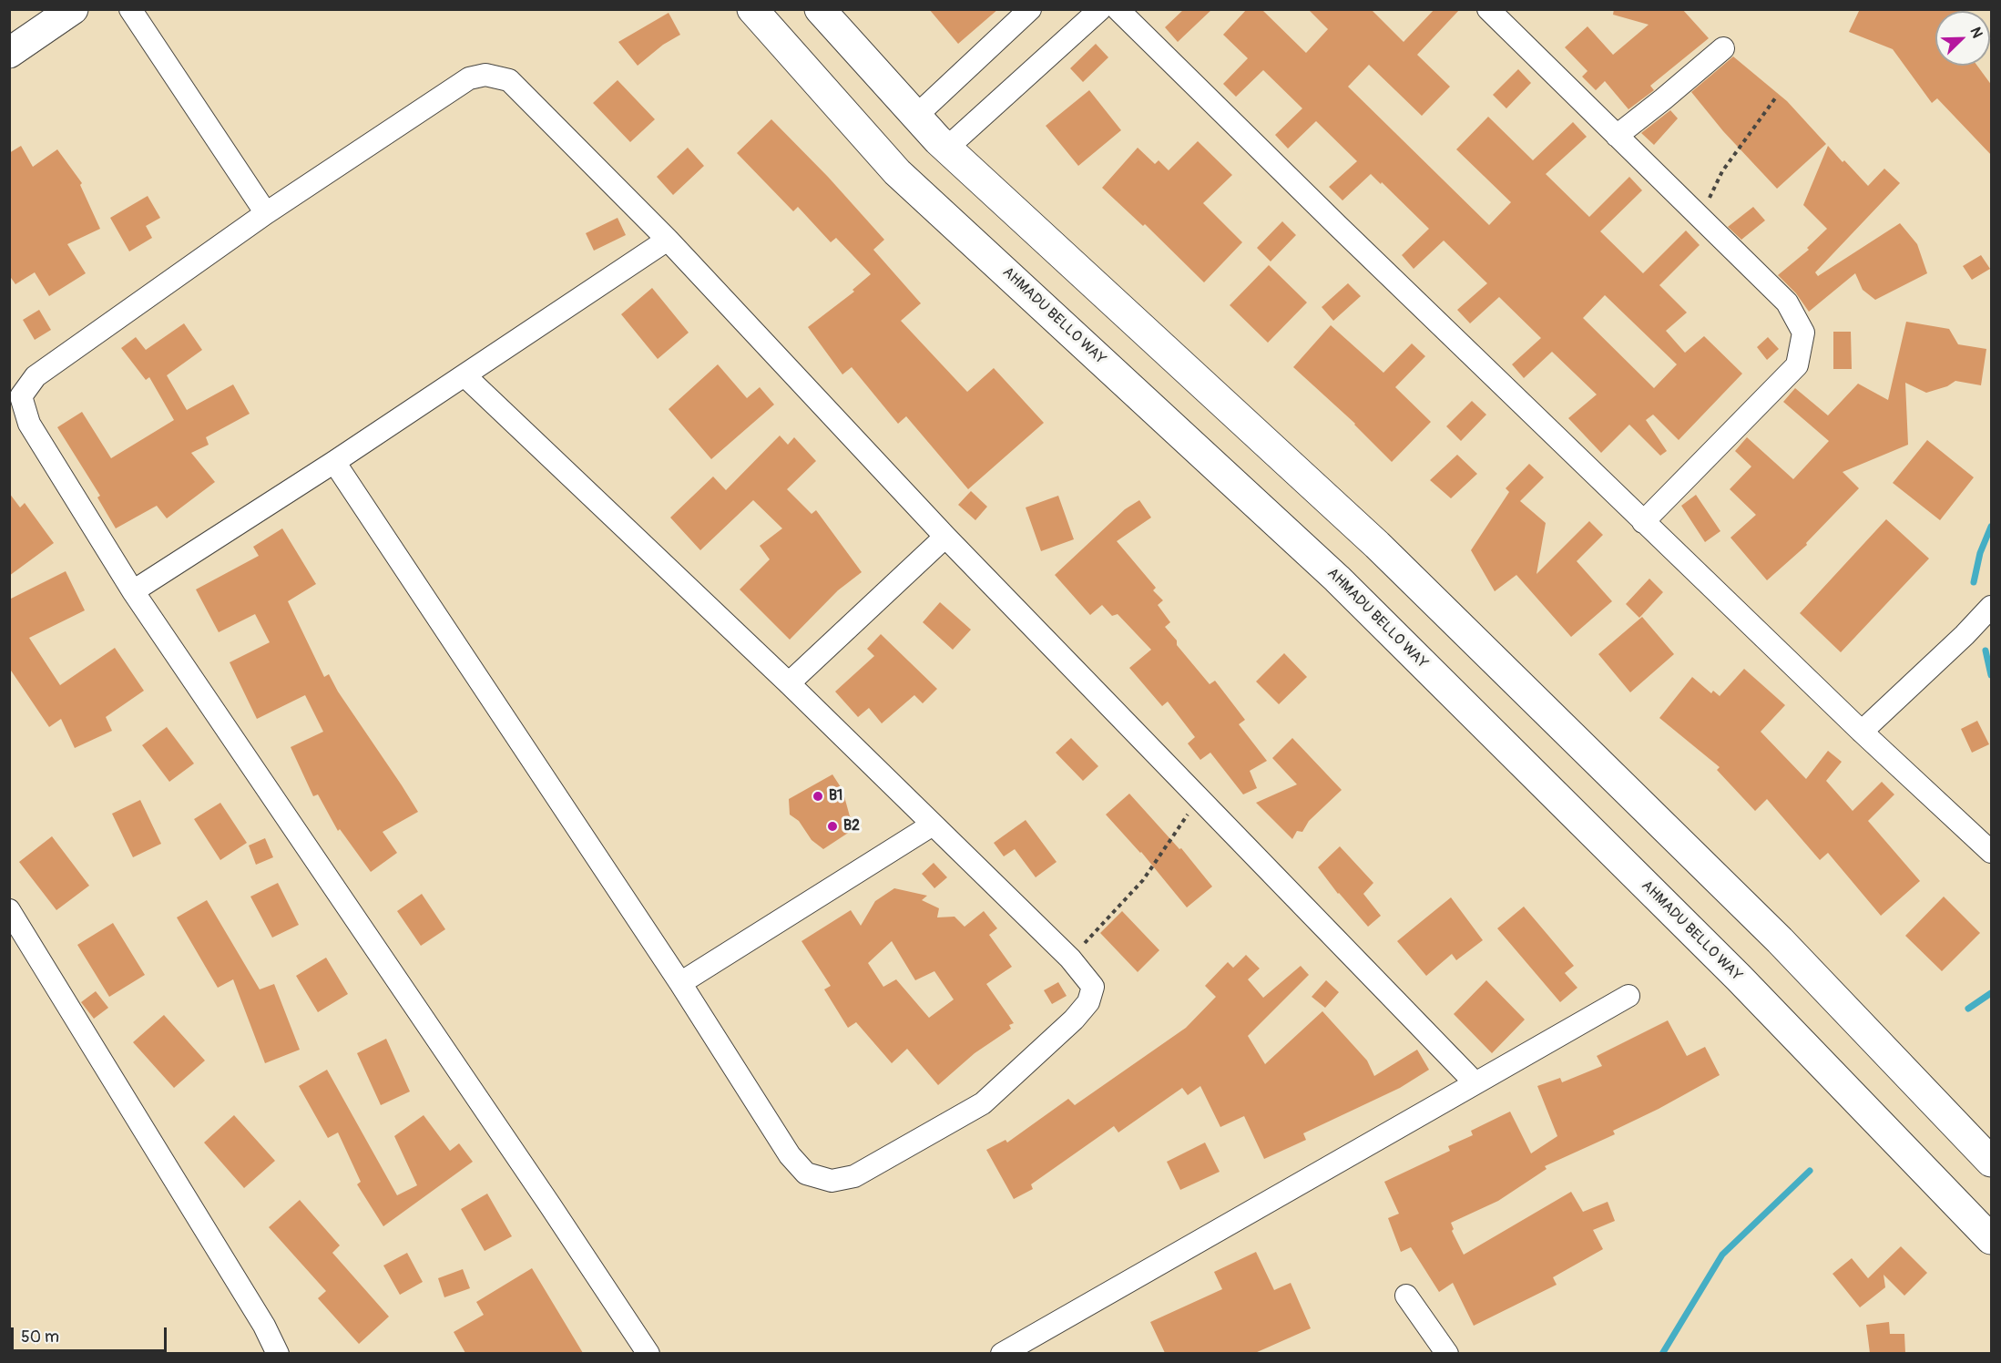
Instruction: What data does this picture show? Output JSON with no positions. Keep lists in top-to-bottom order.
{
  "streets": {
    "main road": ["AHMADU BELLO WAY"]
  },
  "places": ["B1", "B2"],
  "scale_bar": "50 m",
  "north": "top right"
}
